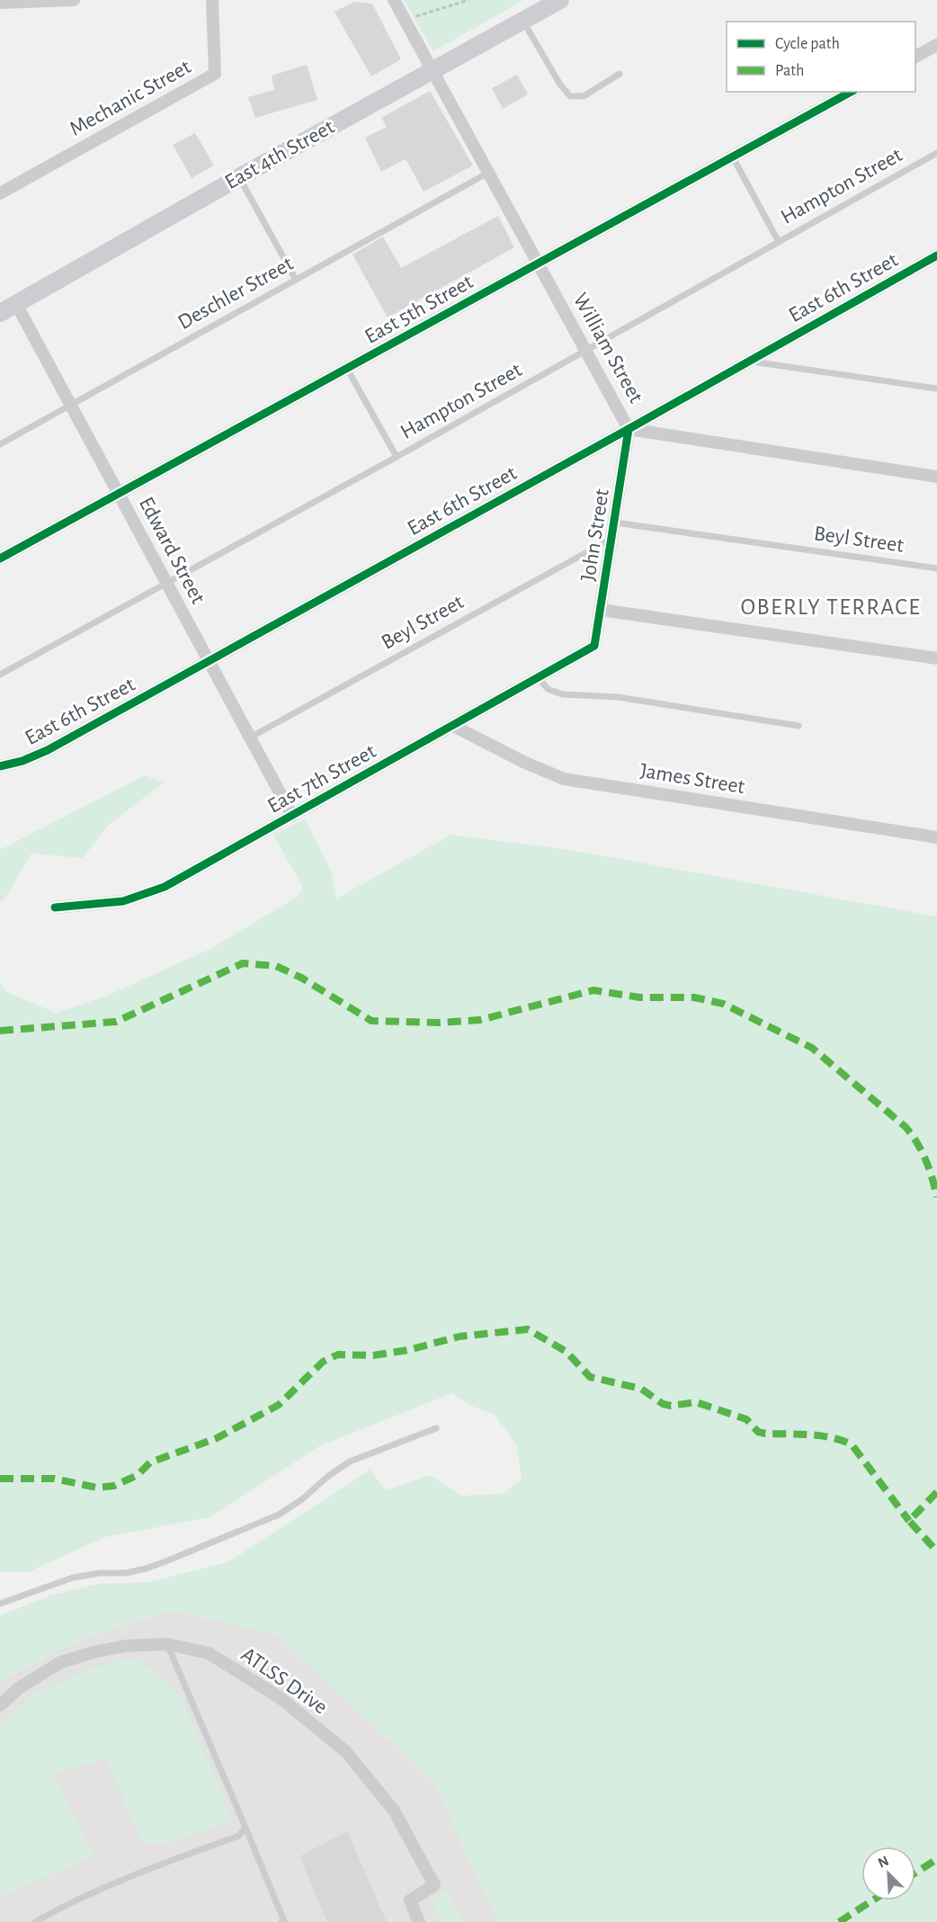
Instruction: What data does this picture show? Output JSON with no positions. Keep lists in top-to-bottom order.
{
  "streets": {
    "main road": ["East 4th Street"],
    "street": [
      "Mechanic Street",
      "East 6th Street",
      "East 5th Street",
      "William Street",
      "John Street",
      "Edward Street",
      "East 7th Street",
      "James Street",
      "ATLSS Drive"
    ],
    "lane": ["Hampton Street", "Deschler Street", "Beyl Street"]
  },
  "crossings": [
    ["East 4th Street", "William Street"],
    ["East 4th Street", "Edward Street"],
    ["Hampton Street", "William Street"],
    ["Hampton Street", "Edward Street"],
    ["East 6th Street", "William Street"],
    ["East 6th Street", "John Street"],
    ["East 6th Street", "Edward Street"],
    ["Deschler Street", "William Street"],
    ["Deschler Street", "Edward Street"],
    ["East 5th Street", "William Street"],
    ["East 5th Street", "Edward Street"],
    ["William Street", "John Street"],
    ["John Street", "Beyl Street"],
    ["John Street", "East 7th Street"],
    ["Beyl Street", "Edward Street"],
    ["Edward Street", "East 7th Street"],
    ["East 7th Street", "James Street"]
  ],
  "districts": ["OBERLY TERRACE"],
  "legend": ["Cycle path", "Path"],
  "north": "top left"
}
